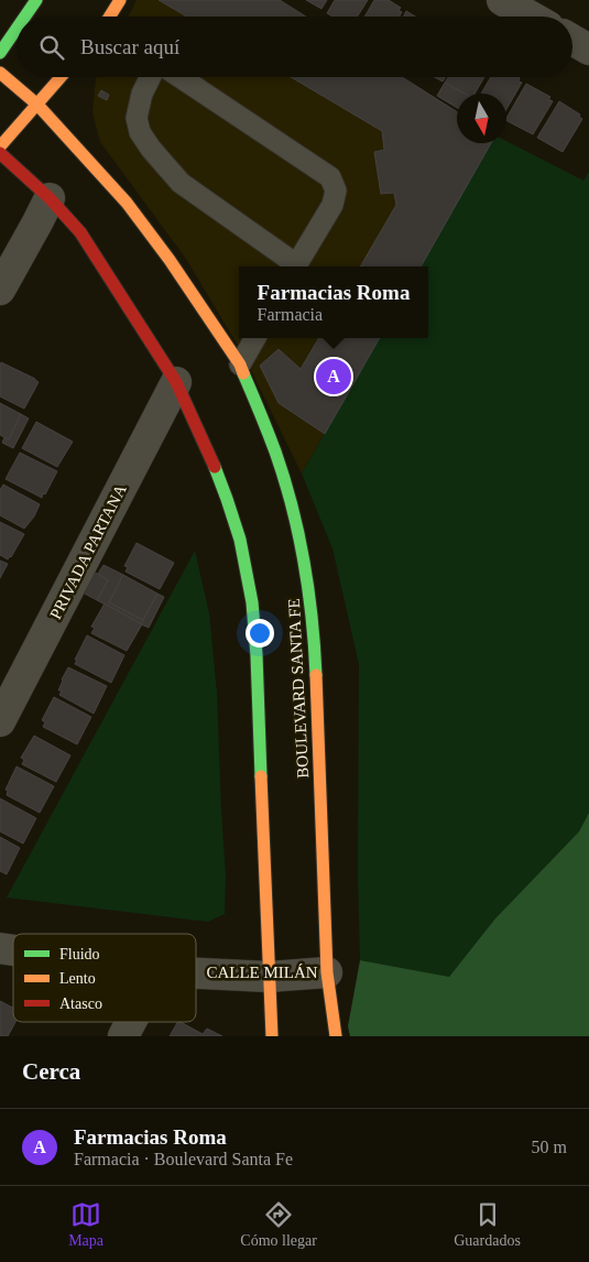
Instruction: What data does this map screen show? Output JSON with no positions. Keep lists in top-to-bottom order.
{
  "streets": {
    "main road": ["BOULEVARD SANTA FE"],
    "street": ["PRIVADA PARTANA", "CALLE MILÁN"]
  },
  "crossings": [
    ["BOULEVARD SANTA FE", "CALLE MILÁN"]
  ],
  "legend": ["Fluido", "Lento", "Atasco"],
  "north": "bottom",
  "page": {
    "search": "Buscar aquí",
    "popup": ["Farmacias Roma", "Farmacia"],
    "pins": "A",
    "heading": "Cerca",
    "list": [
      {
        "mark": "A",
        "name": "Farmacias Roma",
        "note": "Farmacia · Boulevard Santa Fe",
        "value": "50 m"
      }
    ],
    "nav": ["Mapa", "Cómo llegar", "Guardados"]
  }
}
